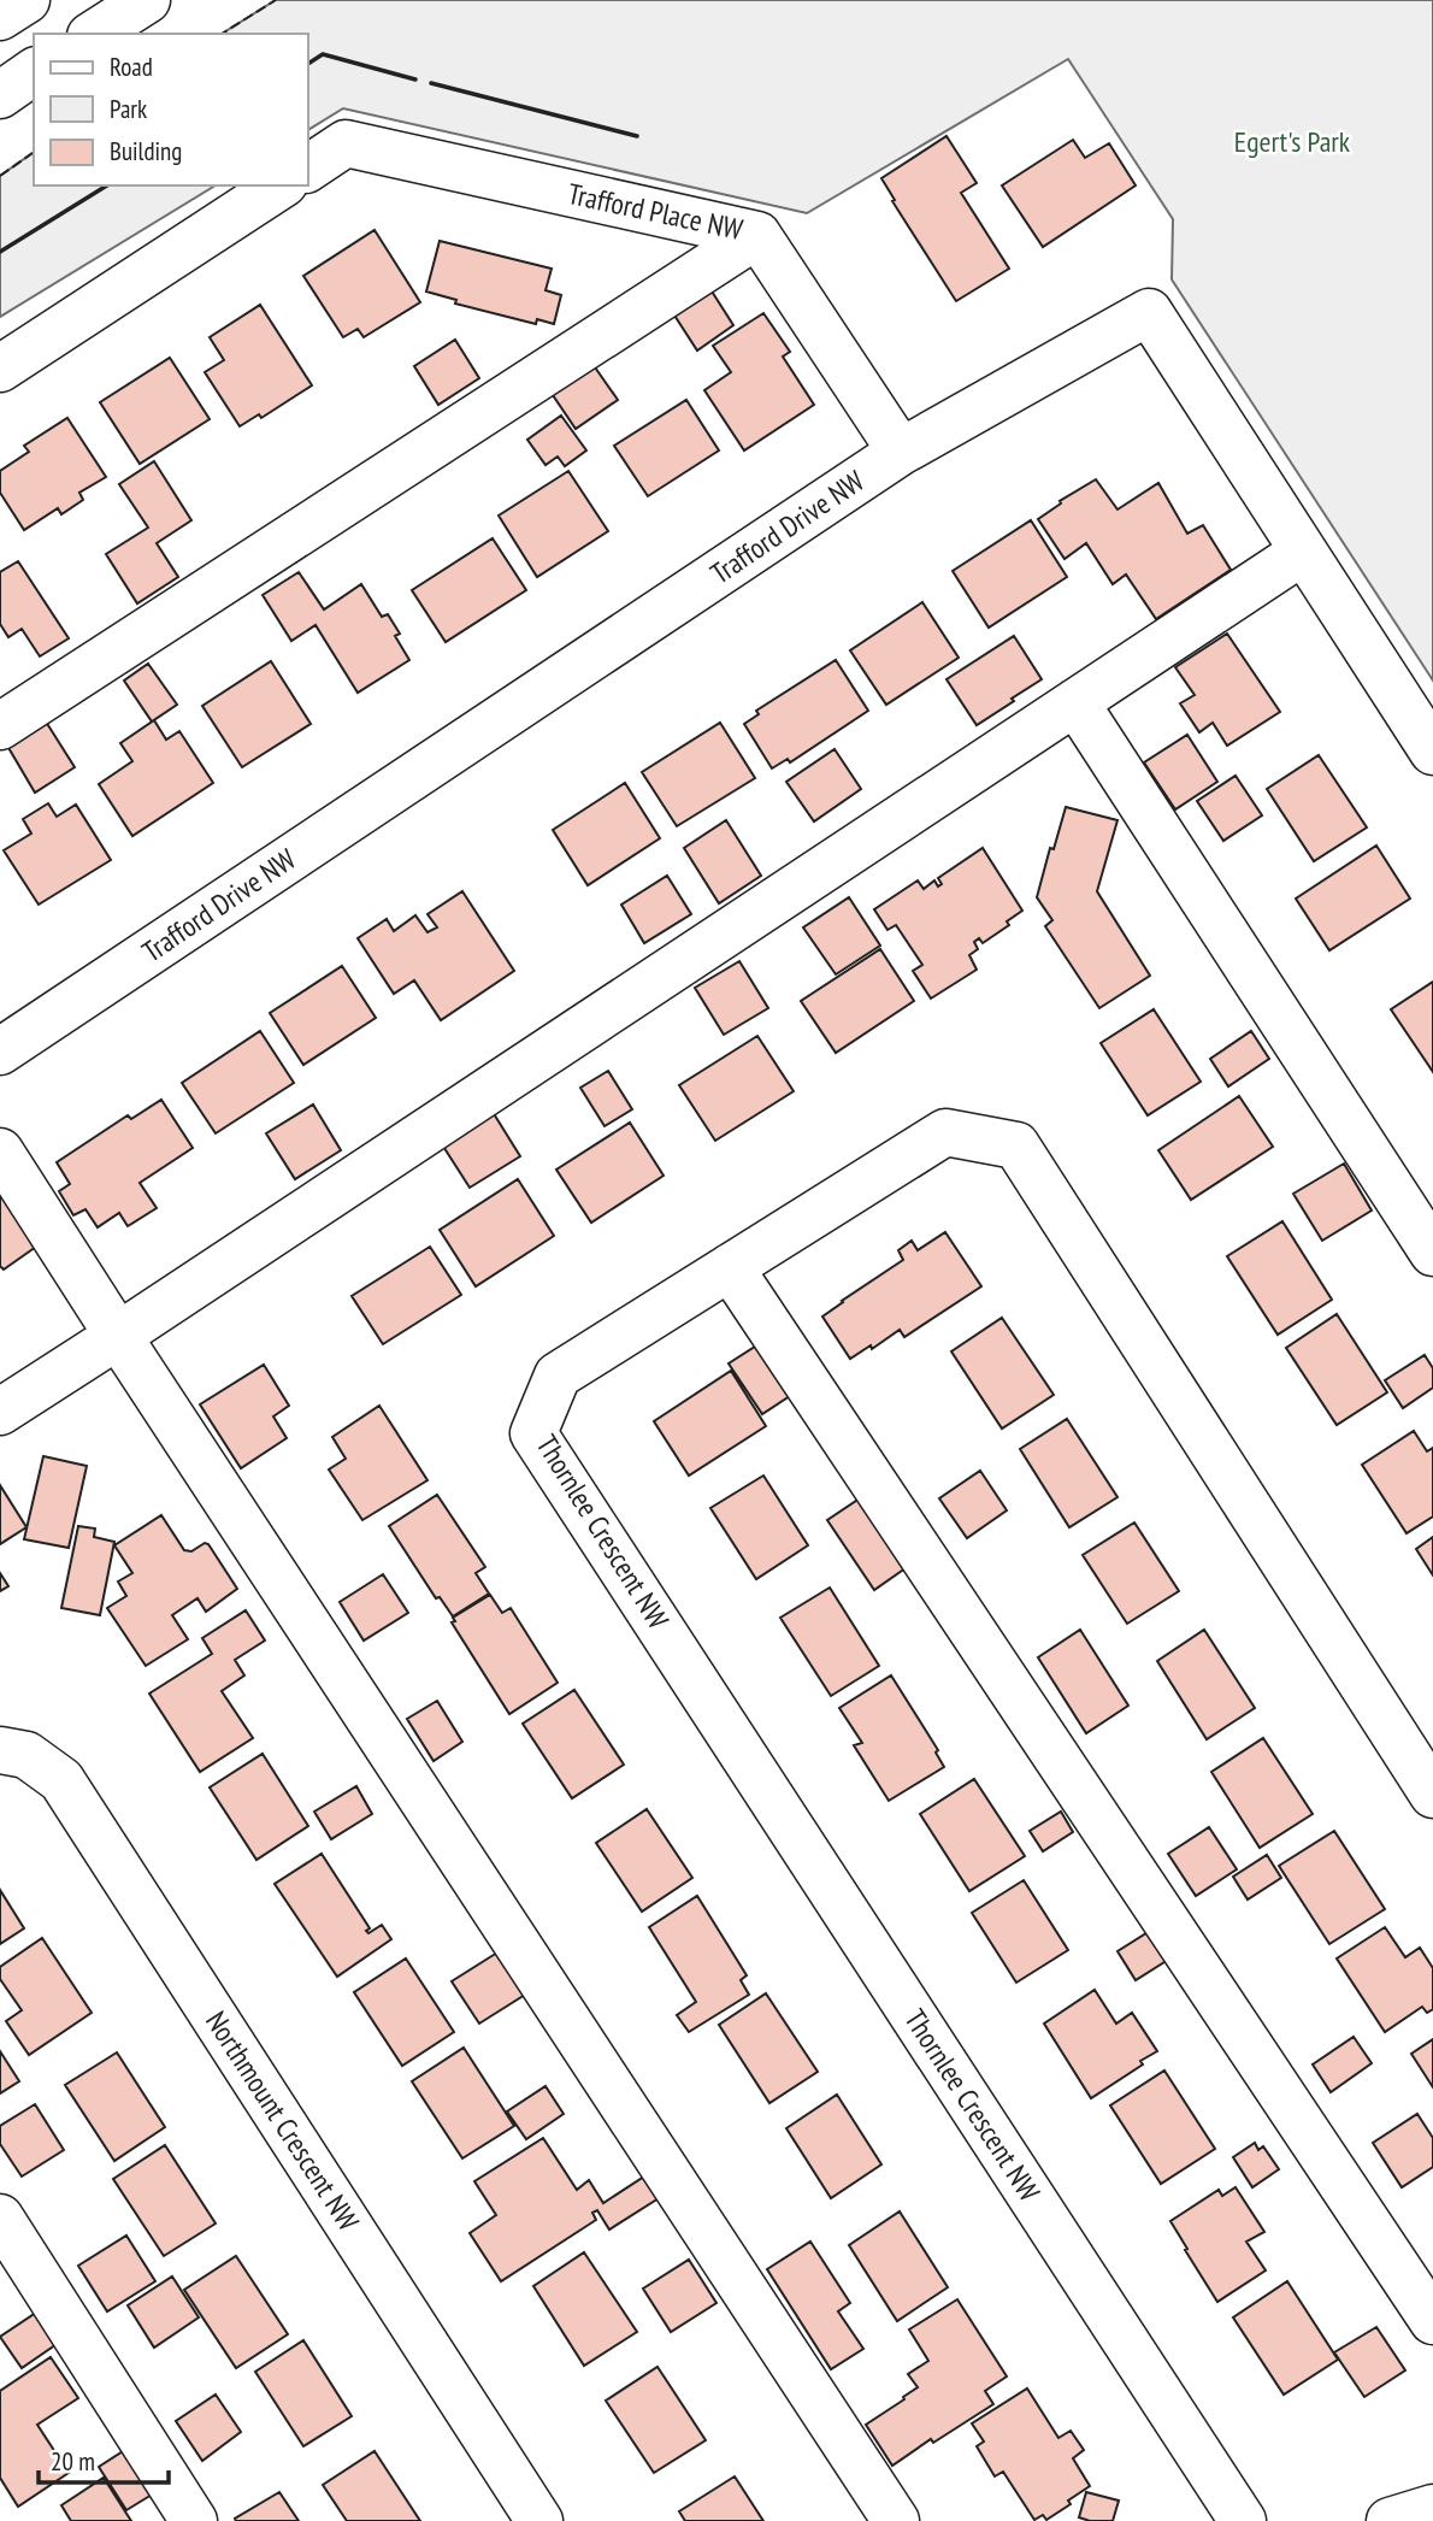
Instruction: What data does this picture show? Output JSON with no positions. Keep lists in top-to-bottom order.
{
  "streets": {
    "street": [
      "Trafford Place NW",
      "Trafford Drive NW",
      "Thornlee Crescent NW",
      "Northmount Crescent NW"
    ]
  },
  "crossings": [
    ["Trafford Place NW", "Trafford Drive NW"]
  ],
  "parks": ["Egert's Park"],
  "legend": ["Road", "Park", "Building"],
  "scale_bar": "20 m"
}
